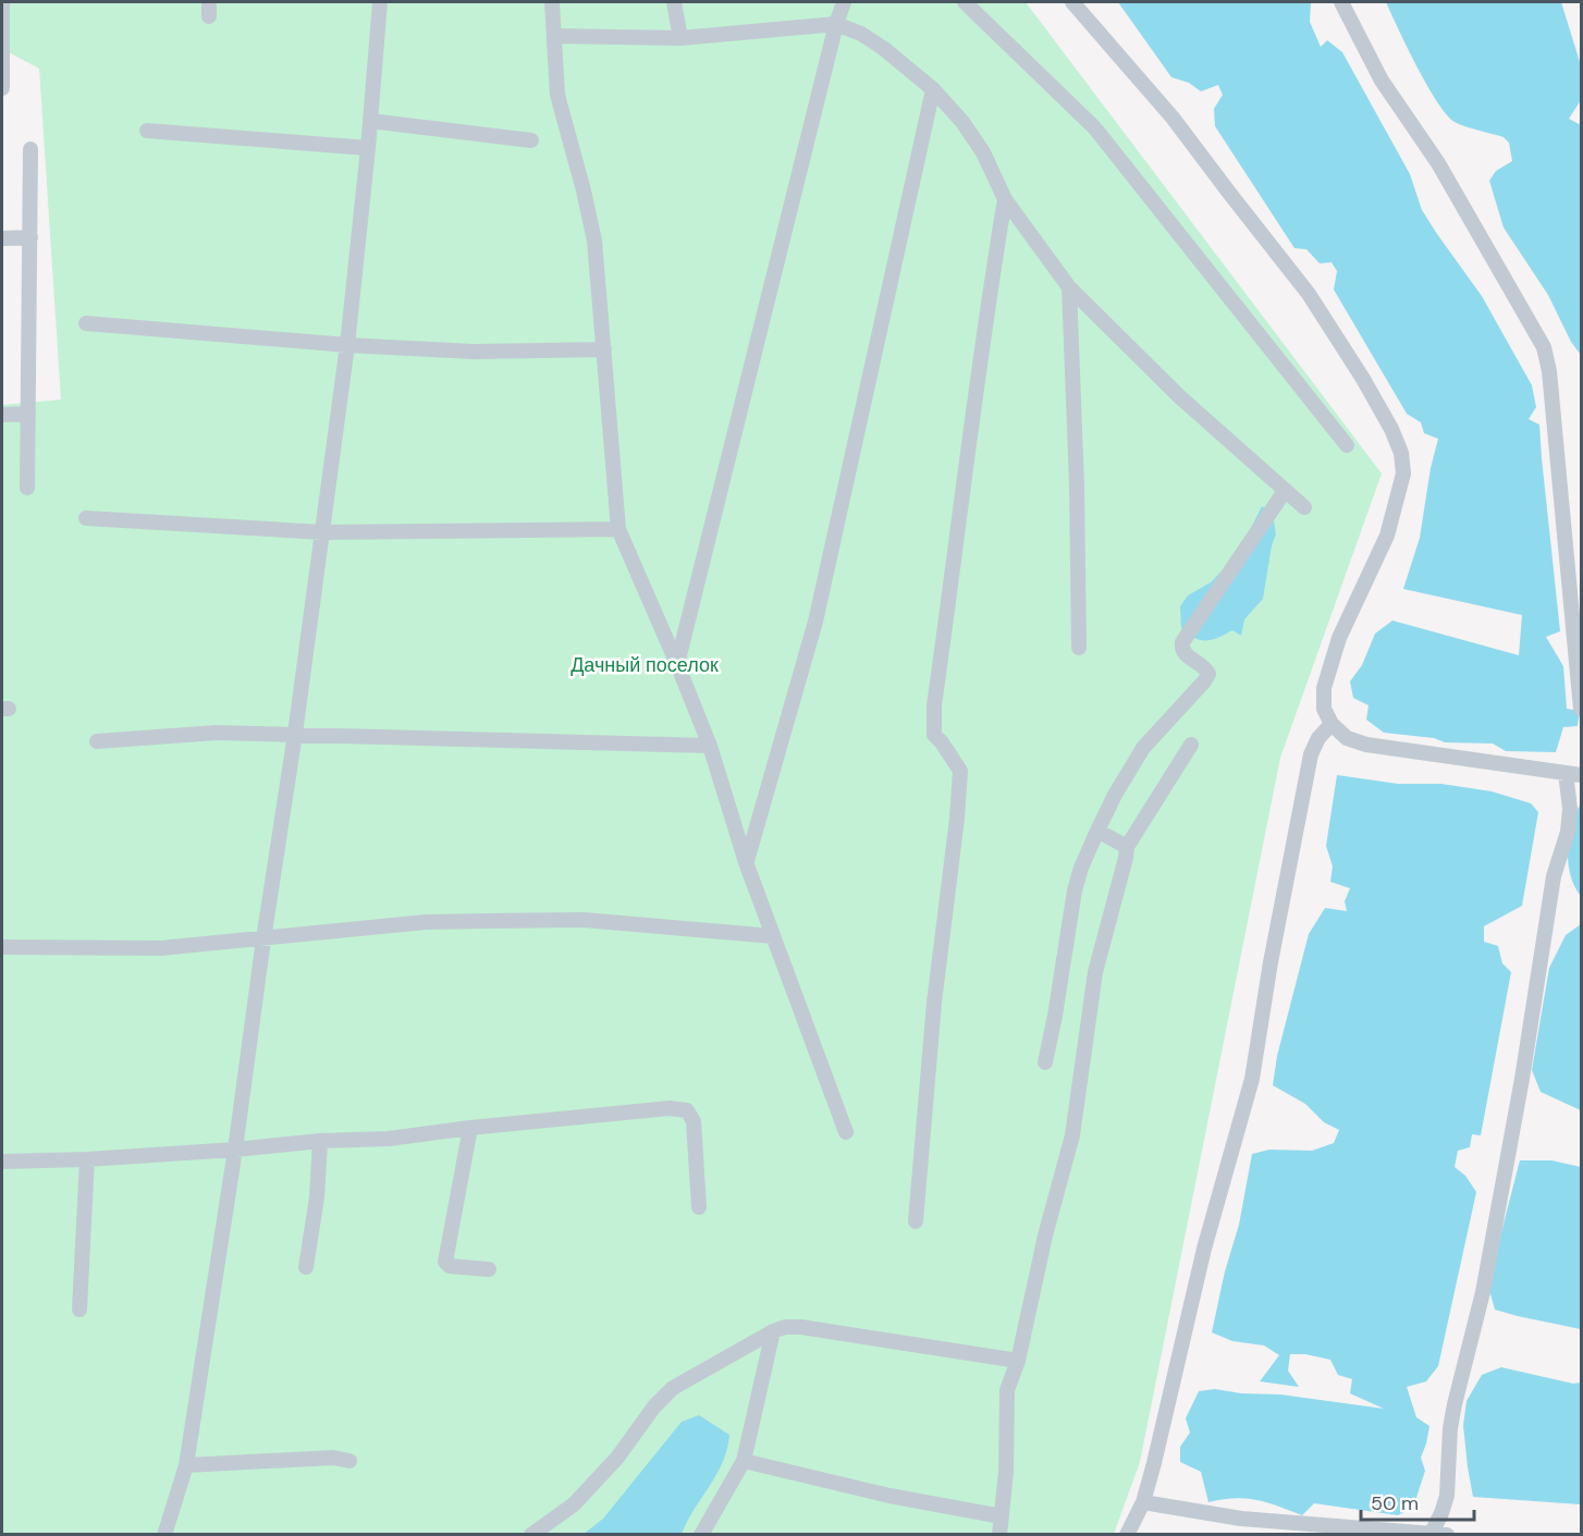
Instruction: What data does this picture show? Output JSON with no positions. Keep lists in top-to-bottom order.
{
  "parks": ["Дачный поселок"],
  "scale_bar": "50 m"
}
